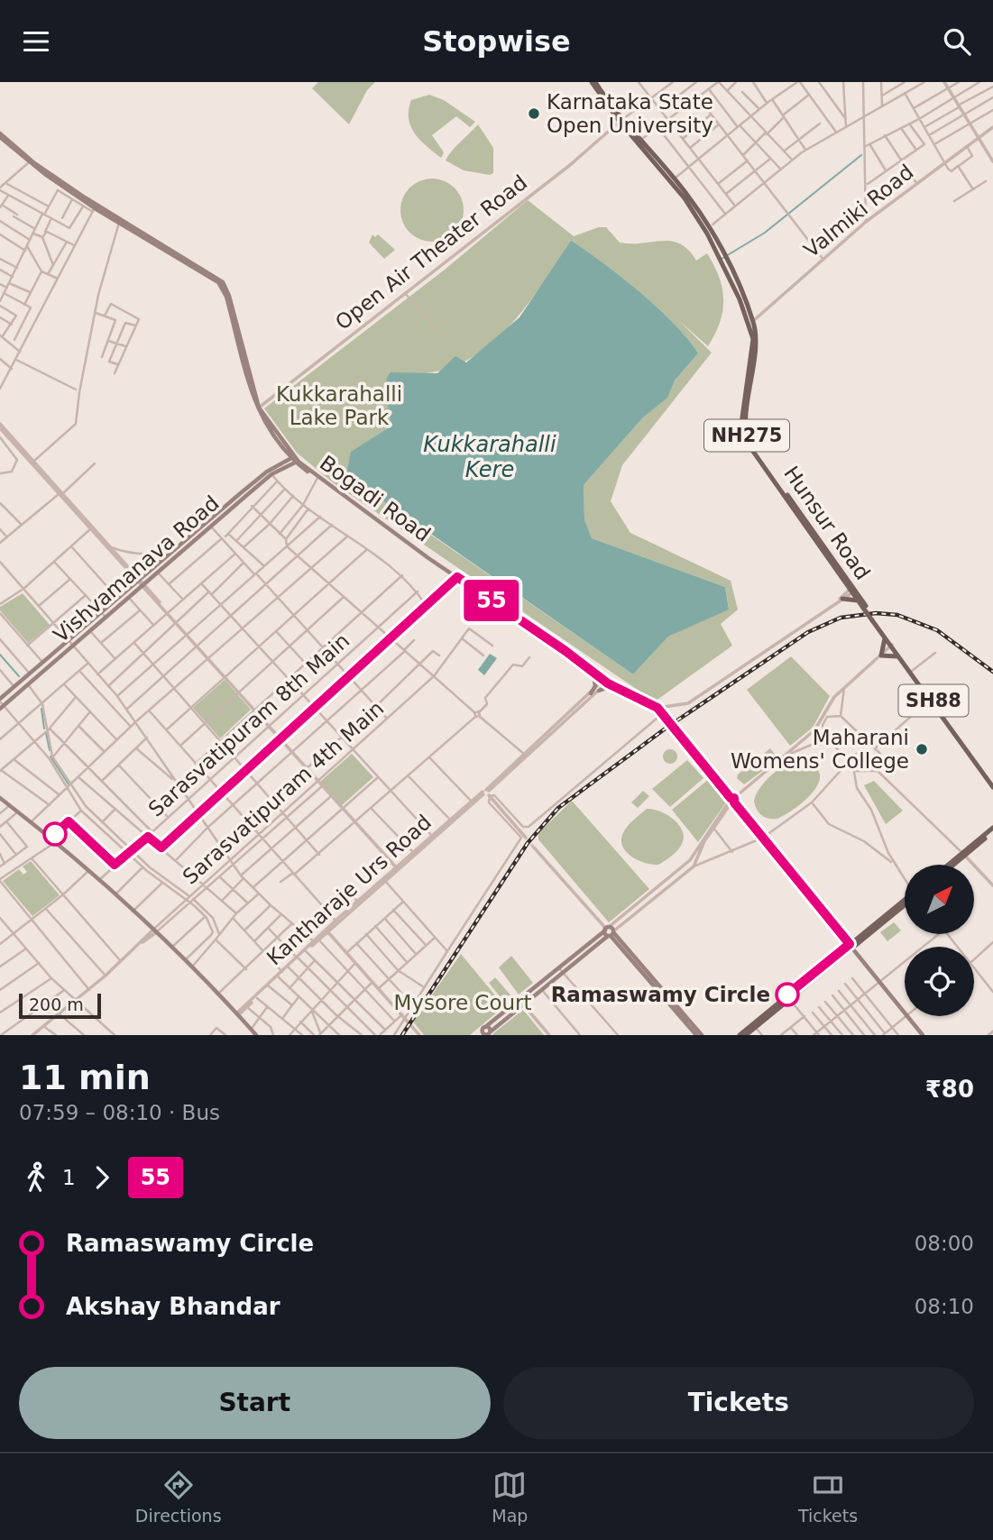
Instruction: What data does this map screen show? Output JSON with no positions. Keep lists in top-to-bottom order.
{
  "streets": {
    "main road": [
      "NH275",
      "Bogadi Road",
      "Hunsur Road",
      "Vishvamanava Road",
      "SH88"
    ],
    "street": [
      "Valmiki Road",
      "Open Air Theater Road",
      "Sarasvatipuram 8th Main",
      "Sarasvatipuram 4th Main",
      "Kantharaje Urs Road"
    ]
  },
  "crossings": [
    ["Valmiki Road", "Hunsur Road"],
    ["Open Air Theater Road", "Bogadi Road"],
    ["Bogadi Road", "Vishvamanava Road"],
    ["Bogadi Road", "Kantharaje Urs Road"],
    ["Hunsur Road", "SH88"]
  ],
  "water": ["Kukkarahalli Kere"],
  "parks": ["Kukkarahalli Lake Park", "Mysore Court"],
  "places": ["Karnataka State Open University", "Maharani Womens' College", "Ramaswamy Circle"],
  "lines": ["bus line 55"],
  "scale_bar": "200 m",
  "north": "top right",
  "page": {
    "header": "Stopwise",
    "on_map": "55",
    "scale": "200 m",
    "heading": ["11 min", "07:59 – 08:10 · Bus", "₹80"],
    "legs": ["1", "55"],
    "list": [
      {
        "name": "Ramaswamy Circle",
        "value": "08:00"
      },
      {
        "name": "Akshay Bhandar",
        "value": "08:10"
      }
    ],
    "buttons": ["Start", "Tickets"],
    "tabs": ["Directions", "Map", "Tickets"]
  }
}
